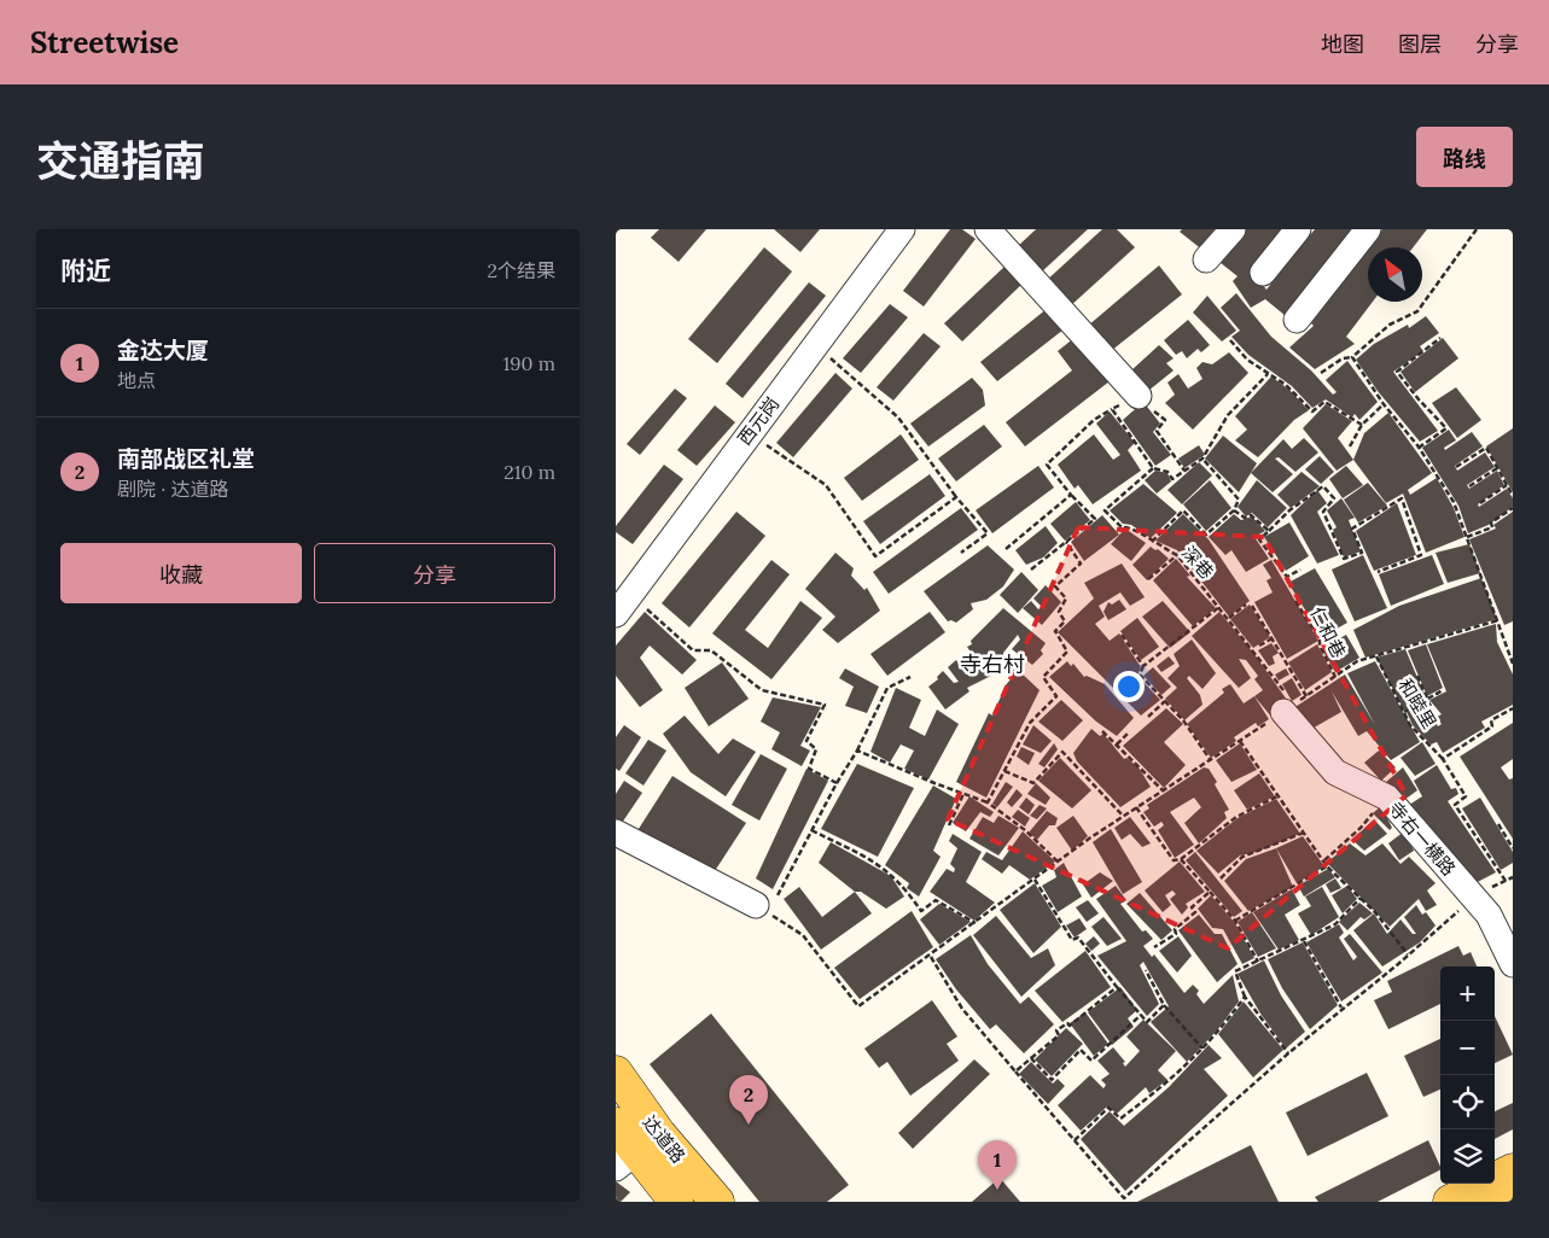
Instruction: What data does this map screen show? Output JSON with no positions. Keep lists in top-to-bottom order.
{
  "streets": {
    "main road": ["达道路"],
    "street": ["西元岗", "寺右一横路"],
    "path": ["深巷", "仁和巷", "和睦里"]
  },
  "crossings": [
    ["深巷", "寺右一横路"]
  ],
  "districts": ["寺右村"],
  "north": "top left",
  "page": {
    "header": "Streetwise",
    "nav": ["地图", "图层", "分享"],
    "title": "交通指南",
    "buttons": [
      "路线",
      ["收藏", "分享"]
    ],
    "heading": ["附近", "2个结果"],
    "list": [
      {
        "mark": "1",
        "name": "金达大厦",
        "note": "地点",
        "value": "190 m"
      },
      {
        "mark": "2",
        "name": "南部战区礼堂",
        "note": "剧院 · 达道路",
        "value": "210 m"
      }
    ],
    "map_buttons": ["+", "−"],
    "pins": ["2", "1"]
  }
}
